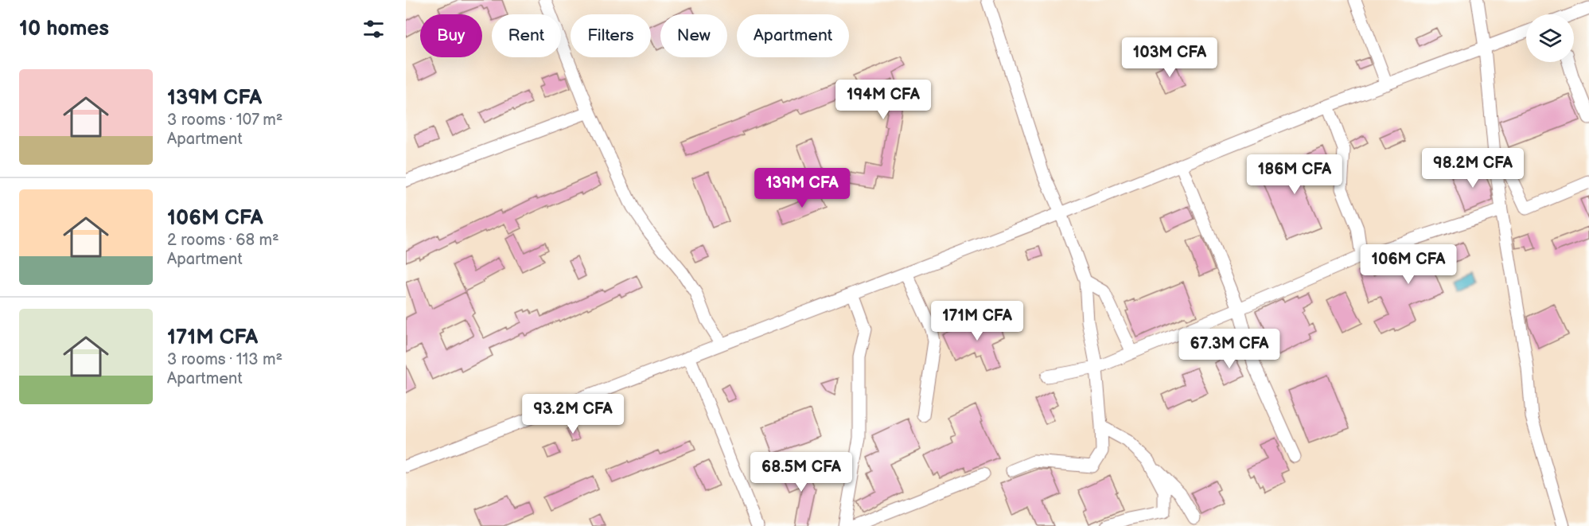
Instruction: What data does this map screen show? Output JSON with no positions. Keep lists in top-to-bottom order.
{
  "page": {
    "heading": "10 homes",
    "chip": [
      "Buy",
      "Rent",
      "Filters",
      "New",
      "Apartment"
    ],
    "price": [
      "103M CFA",
      "194M CFA",
      "98.2M CFA",
      "186M CFA",
      "139M CFA",
      "106M CFA",
      "171M CFA",
      "67.3M CFA",
      "93.2M CFA",
      "68.5M CFA"
    ],
    "list": [
      {
        "name": "139M CFA",
        "note": "3 rooms · 107 m² · Apartment"
      },
      {
        "name": "106M CFA",
        "note": "2 rooms · 68 m² · Apartment"
      },
      {
        "name": "171M CFA",
        "note": "3 rooms · 113 m² · Apartment"
      }
    ]
  }
}
